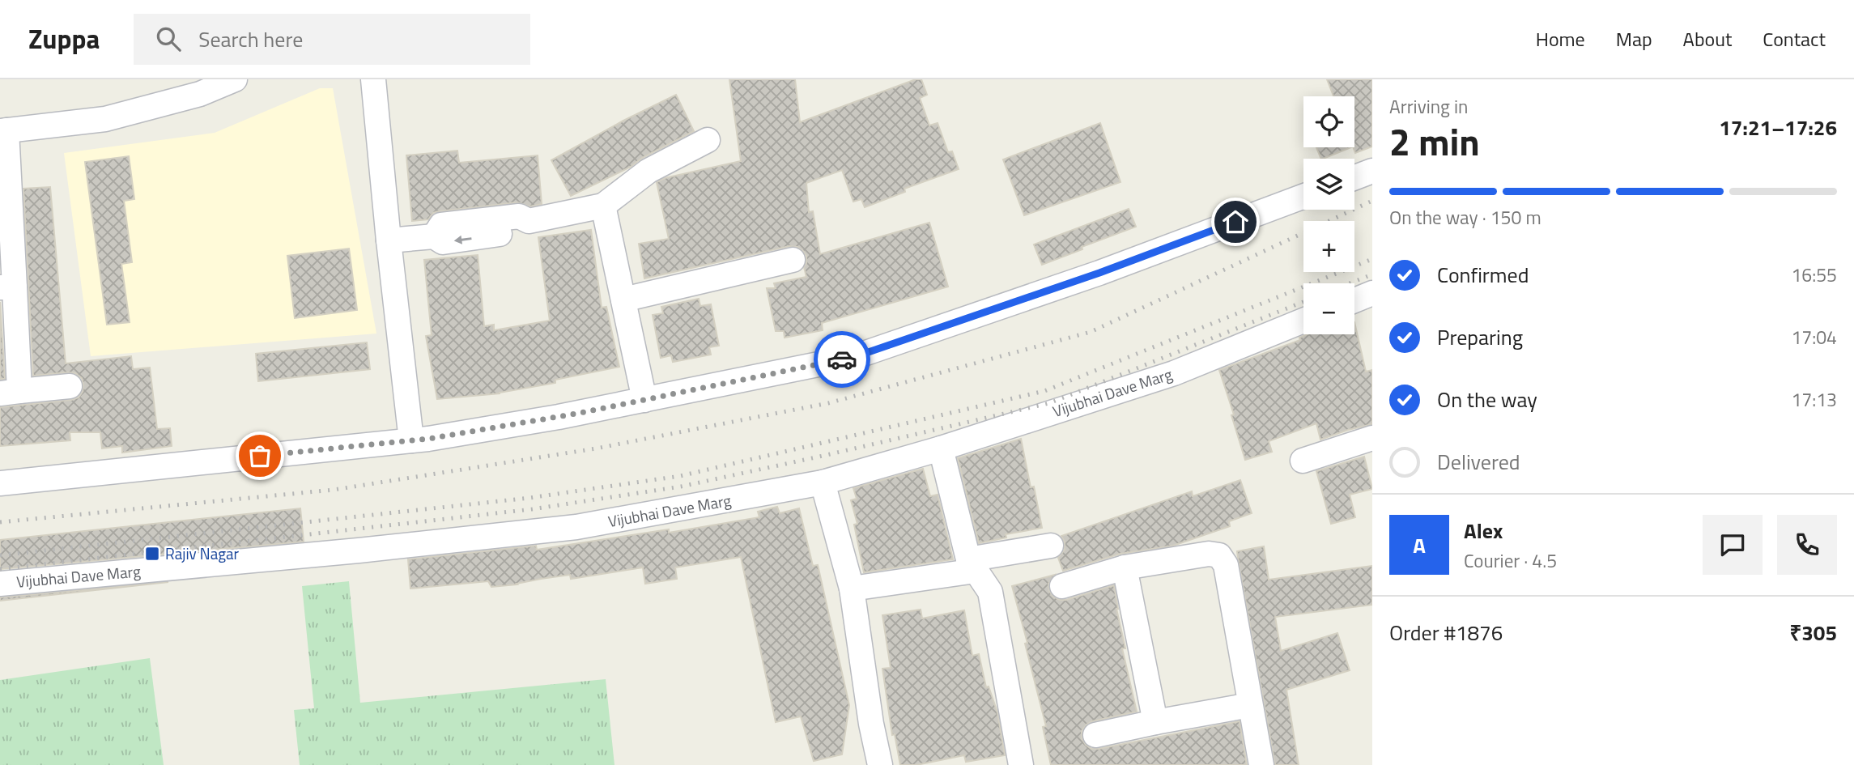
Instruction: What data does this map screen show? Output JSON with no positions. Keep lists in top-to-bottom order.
{
  "streets": {
    "street": ["Vijubhai Dave Marg"]
  },
  "places": {
    "transit": ["Rajiv Nagar"]
  },
  "page": {
    "header": "Zuppa",
    "search": "Search here",
    "nav": [
      "Home",
      "Map",
      "About",
      "Contact"
    ],
    "heading": ["2 min", "Arriving in", "17:21–17:26"],
    "panel": [
      "Alex",
      "Courier · 4.5",
      "Order #1876",
      "₹305"
    ],
    "map_buttons": ["+", "−"],
    "bar": "On the way · 150 m",
    "list": [
      ["Confirmed", "16:55"],
      ["Preparing", "17:04"],
      ["On the way", "17:13"],
      "Delivered"
    ],
    "round": "A"
  }
}
